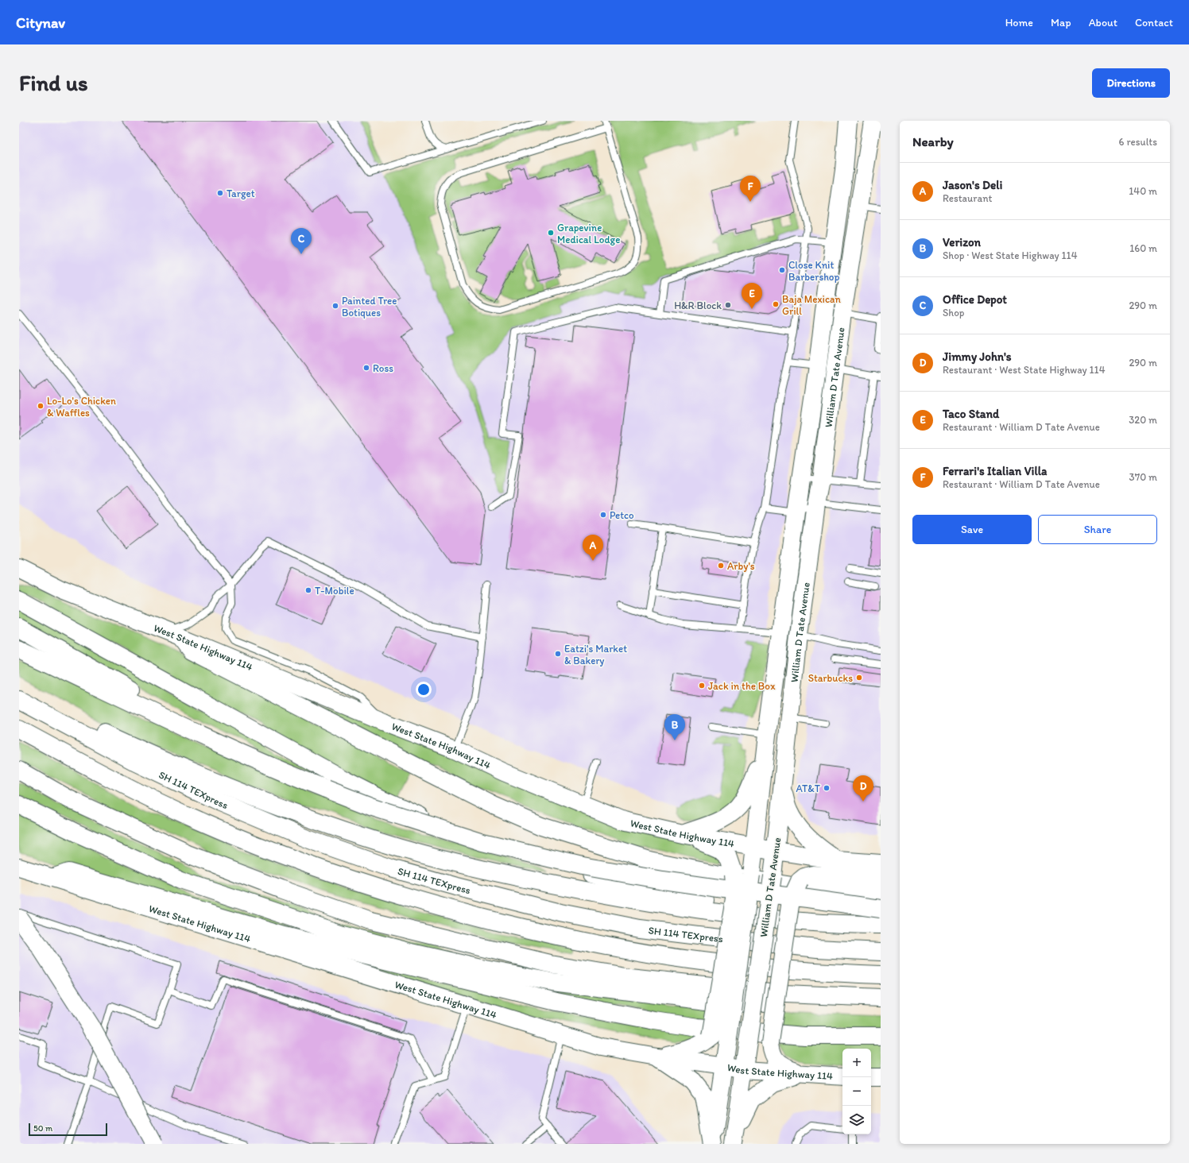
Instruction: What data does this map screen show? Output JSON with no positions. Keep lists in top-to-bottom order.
{
  "streets": {
    "main road": ["William D Tate Avenue", "West State Highway 114", "SH 114 TEXpress"]
  },
  "crossings": [
    ["William D Tate Avenue", "West State Highway 114"]
  ],
  "places": [
    "Target",
    "Grapevine Medical Lodge",
    "Close Knit Barbershop",
    "Baja Mexican Grill",
    "H&R Block",
    "Painted Tree Botiques",
    "Ross",
    "Lo-Lo's Chicken & Waffles",
    "Petco",
    "Arby's",
    "T-Mobile",
    "Eatzi's Market & Bakery",
    "Starbucks",
    "Jack in the Box",
    "AT&T"
  ],
  "scale_bar": "50 m",
  "page": {
    "header": "Citynav",
    "nav": [
      "Home",
      "Map",
      "About",
      "Contact"
    ],
    "buttons": [
      "Directions",
      ["Save", "Share"]
    ],
    "title": "Find us",
    "heading": ["Nearby", "6 results"],
    "list": [
      {
        "mark": "A",
        "name": "Jason's Deli",
        "note": "Restaurant",
        "value": "140 m"
      },
      {
        "mark": "B",
        "name": "Verizon",
        "note": "Shop · West State Highway 114",
        "value": "160 m"
      },
      {
        "mark": "C",
        "name": "Office Depot",
        "note": "Shop",
        "value": "290 m"
      },
      {
        "mark": "D",
        "name": "Jimmy John's",
        "note": "Restaurant · West State Highway 114",
        "value": "290 m"
      },
      {
        "mark": "E",
        "name": "Taco Stand",
        "note": "Restaurant · William D Tate Avenue",
        "value": "320 m"
      },
      {
        "mark": "F",
        "name": "Ferrari's Italian Villa",
        "note": "Restaurant · William D Tate Avenue",
        "value": "370 m"
      }
    ],
    "pins": [
      "F",
      "C",
      "E",
      "A",
      "B",
      "D"
    ],
    "map_buttons": ["+", "−"],
    "scale": "50 m"
  }
}
